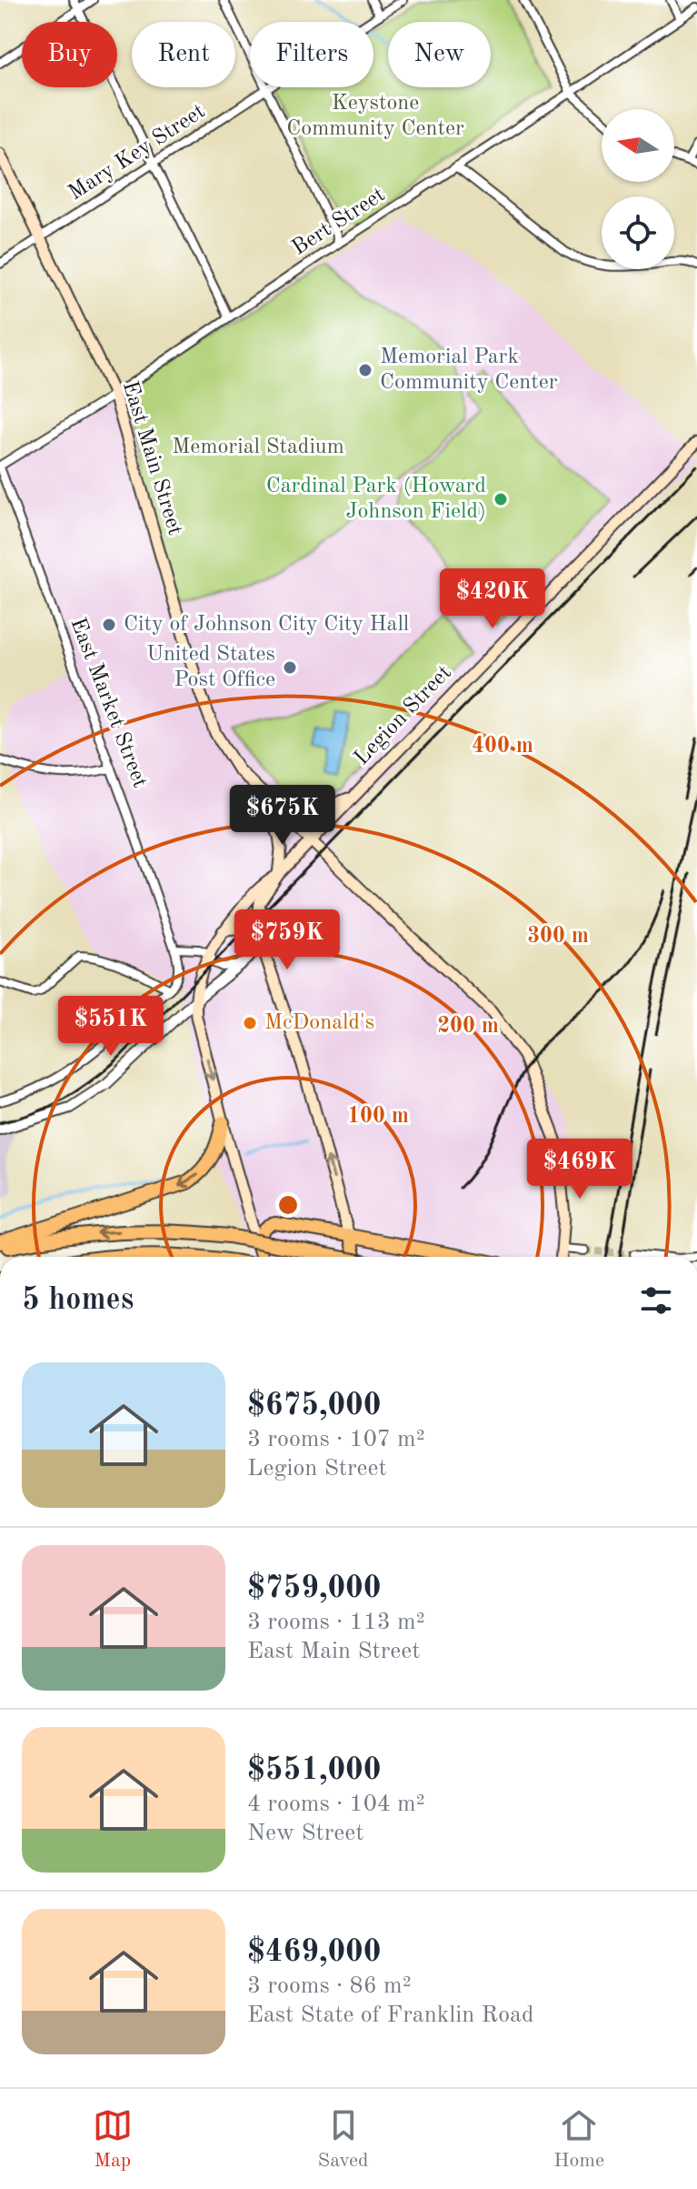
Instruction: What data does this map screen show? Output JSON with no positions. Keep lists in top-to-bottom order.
{
  "streets": {
    "main road": ["East Main Street", "Legion Street"],
    "street": ["Mary Key Street", "Bert Street", "East Market Street"]
  },
  "crossings": [
    ["Mary Key Street", "East Main Street"],
    ["Bert Street", "East Main Street"],
    ["Bert Street", "East Market Street"],
    ["East Main Street", "Legion Street"]
  ],
  "parks": ["Keystone Community Center", "Memorial Stadium"],
  "places": [
    "Memorial Park Community Center",
    "Cardinal Park (Howard Johnson Field)",
    "City of Johnson City City Hall",
    "United States Post Office",
    "McDonald's"
  ],
  "north": "left",
  "page": {
    "chip": [
      "Buy",
      "Rent",
      "Filters",
      "New"
    ],
    "price": [
      "$420K",
      "$675K",
      "$759K",
      "$551K",
      "$469K"
    ],
    "heading": "5 homes",
    "list": [
      {
        "name": "$675,000",
        "note": "3 rooms · 107 m² · Legion Street"
      },
      {
        "name": "$759,000",
        "note": "3 rooms · 113 m² · East Main Street"
      },
      {
        "name": "$551,000",
        "note": "4 rooms · 104 m² · New Street"
      },
      {
        "name": "$469,000",
        "note": "3 rooms · 86 m² · East State of Franklin Road"
      }
    ],
    "tabs": ["Map", "Saved", "Home"]
  },
  "rings": [
    "400 m",
    "300 m",
    "200 m",
    "100 m"
  ]
}
